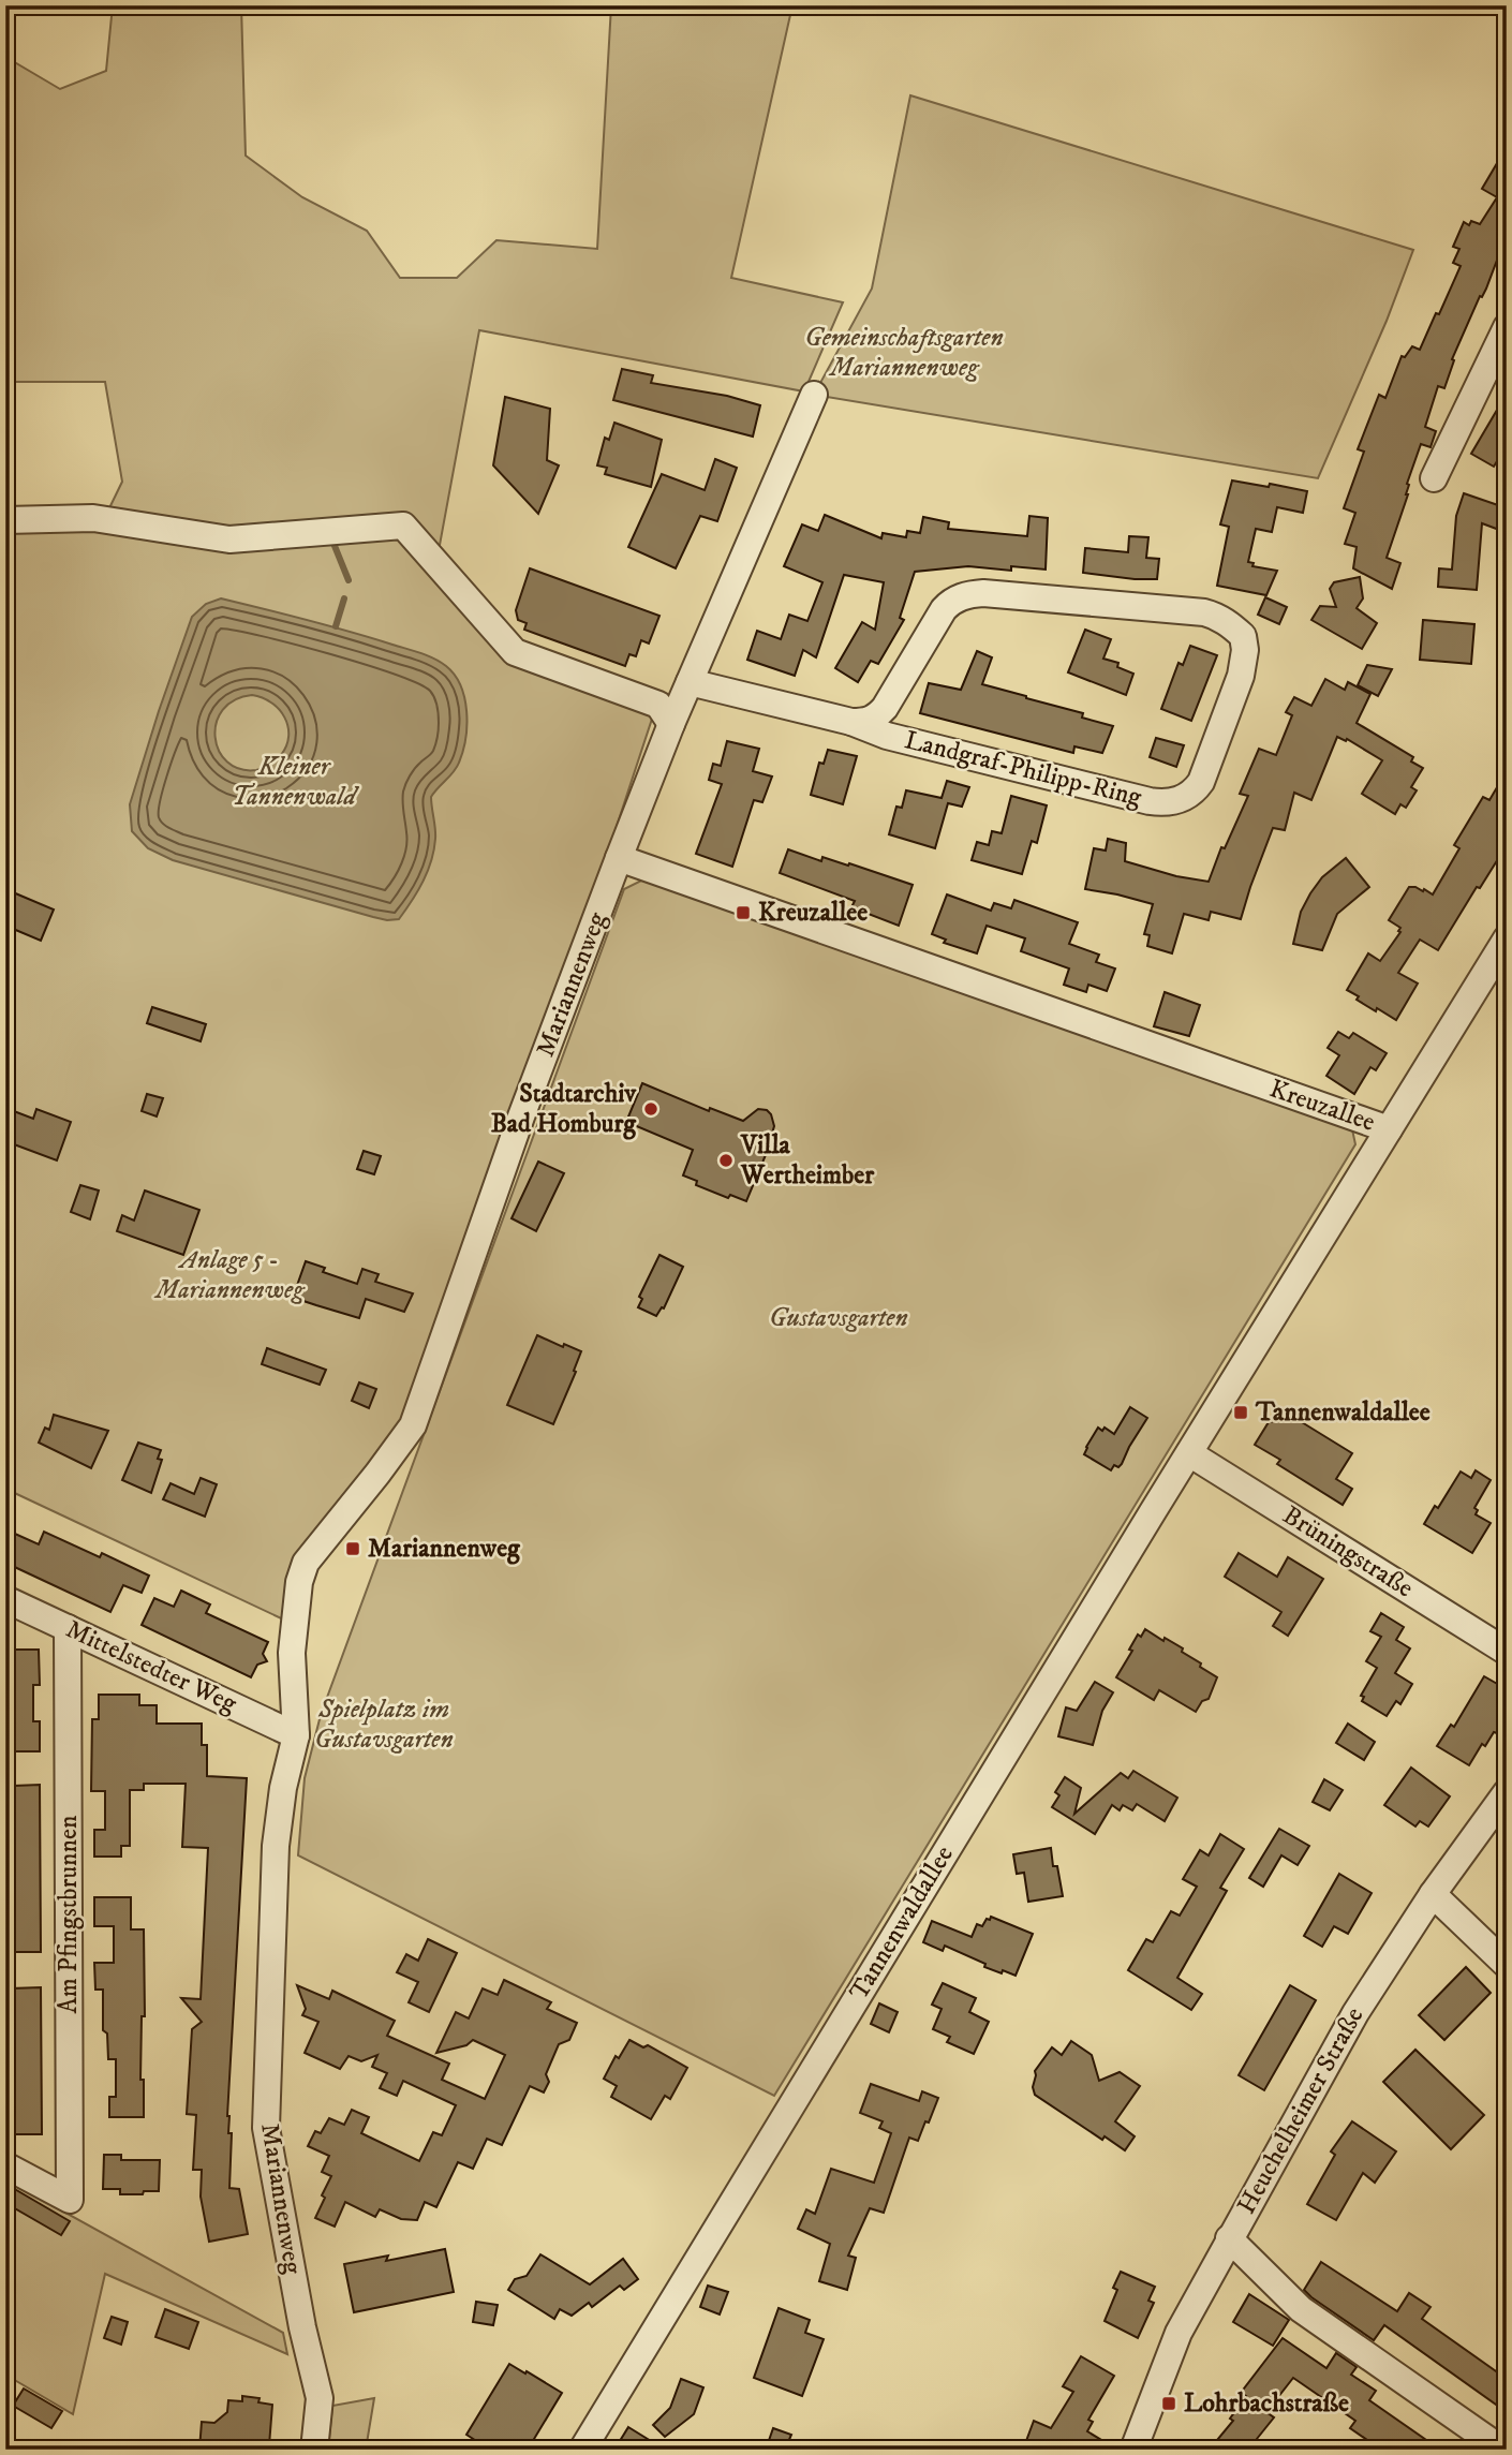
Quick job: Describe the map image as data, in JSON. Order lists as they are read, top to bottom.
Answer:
{
  "streets": {
    "street": [
      "Landgraf-Philipp-Ring",
      "Mariannenweg",
      "Kreuzallee",
      "Brüningstraße",
      "Mittelstedter Weg",
      "Am Pfingstbrunnen",
      "Tannenwaldallee",
      "Heuchelheimer Straße"
    ]
  },
  "crossings": [
    ["Landgraf-Philipp-Ring", "Mariannenweg"],
    ["Mariannenweg", "Kreuzallee"],
    ["Mariannenweg", "Mittelstedter Weg"],
    ["Kreuzallee", "Tannenwaldallee"],
    ["Brüningstraße", "Tannenwaldallee"],
    ["Mittelstedter Weg", "Am Pfingstbrunnen"]
  ],
  "parks": [
    "Gemeinschaftsgarten Mariannenweg",
    "Kleiner Tannenwald",
    "Anlage 5 - Mariannenweg",
    "Gustavsgarten",
    "Spielplatz im Gustavsgarten"
  ],
  "places": {
    "transit": [
      "Kreuzallee",
      "Tannenwaldallee",
      "Mariannenweg",
      "Lohrbachstraße"
    ],
    "other": ["Stadtarchiv Bad Homburg", "Villa Wertheimber"]
  }
}
